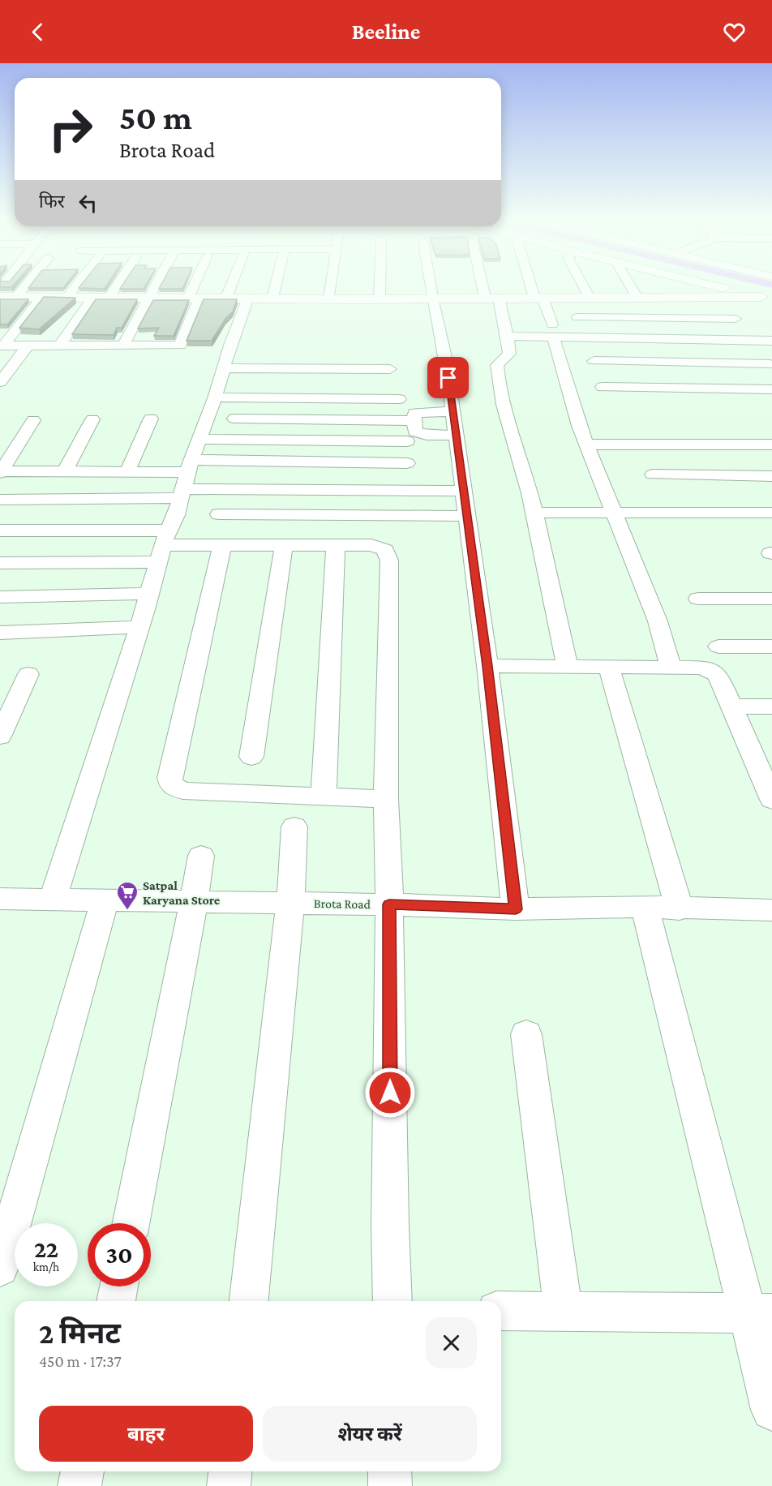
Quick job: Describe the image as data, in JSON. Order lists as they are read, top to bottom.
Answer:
{
  "streets": {
    "street": ["Brota Road"]
  },
  "places": {
    "supermarket": ["Satpal Karyana Store"]
  },
  "page": {
    "header": "Beeline",
    "turn": ["50 m", "Brota Road"],
    "then": "फिर",
    "speed": "22 km/h",
    "limit": "30",
    "heading": ["2 मिनट", "450 m · 17:37"],
    "buttons": ["बाहर", "शेयर करें"]
  }
}
